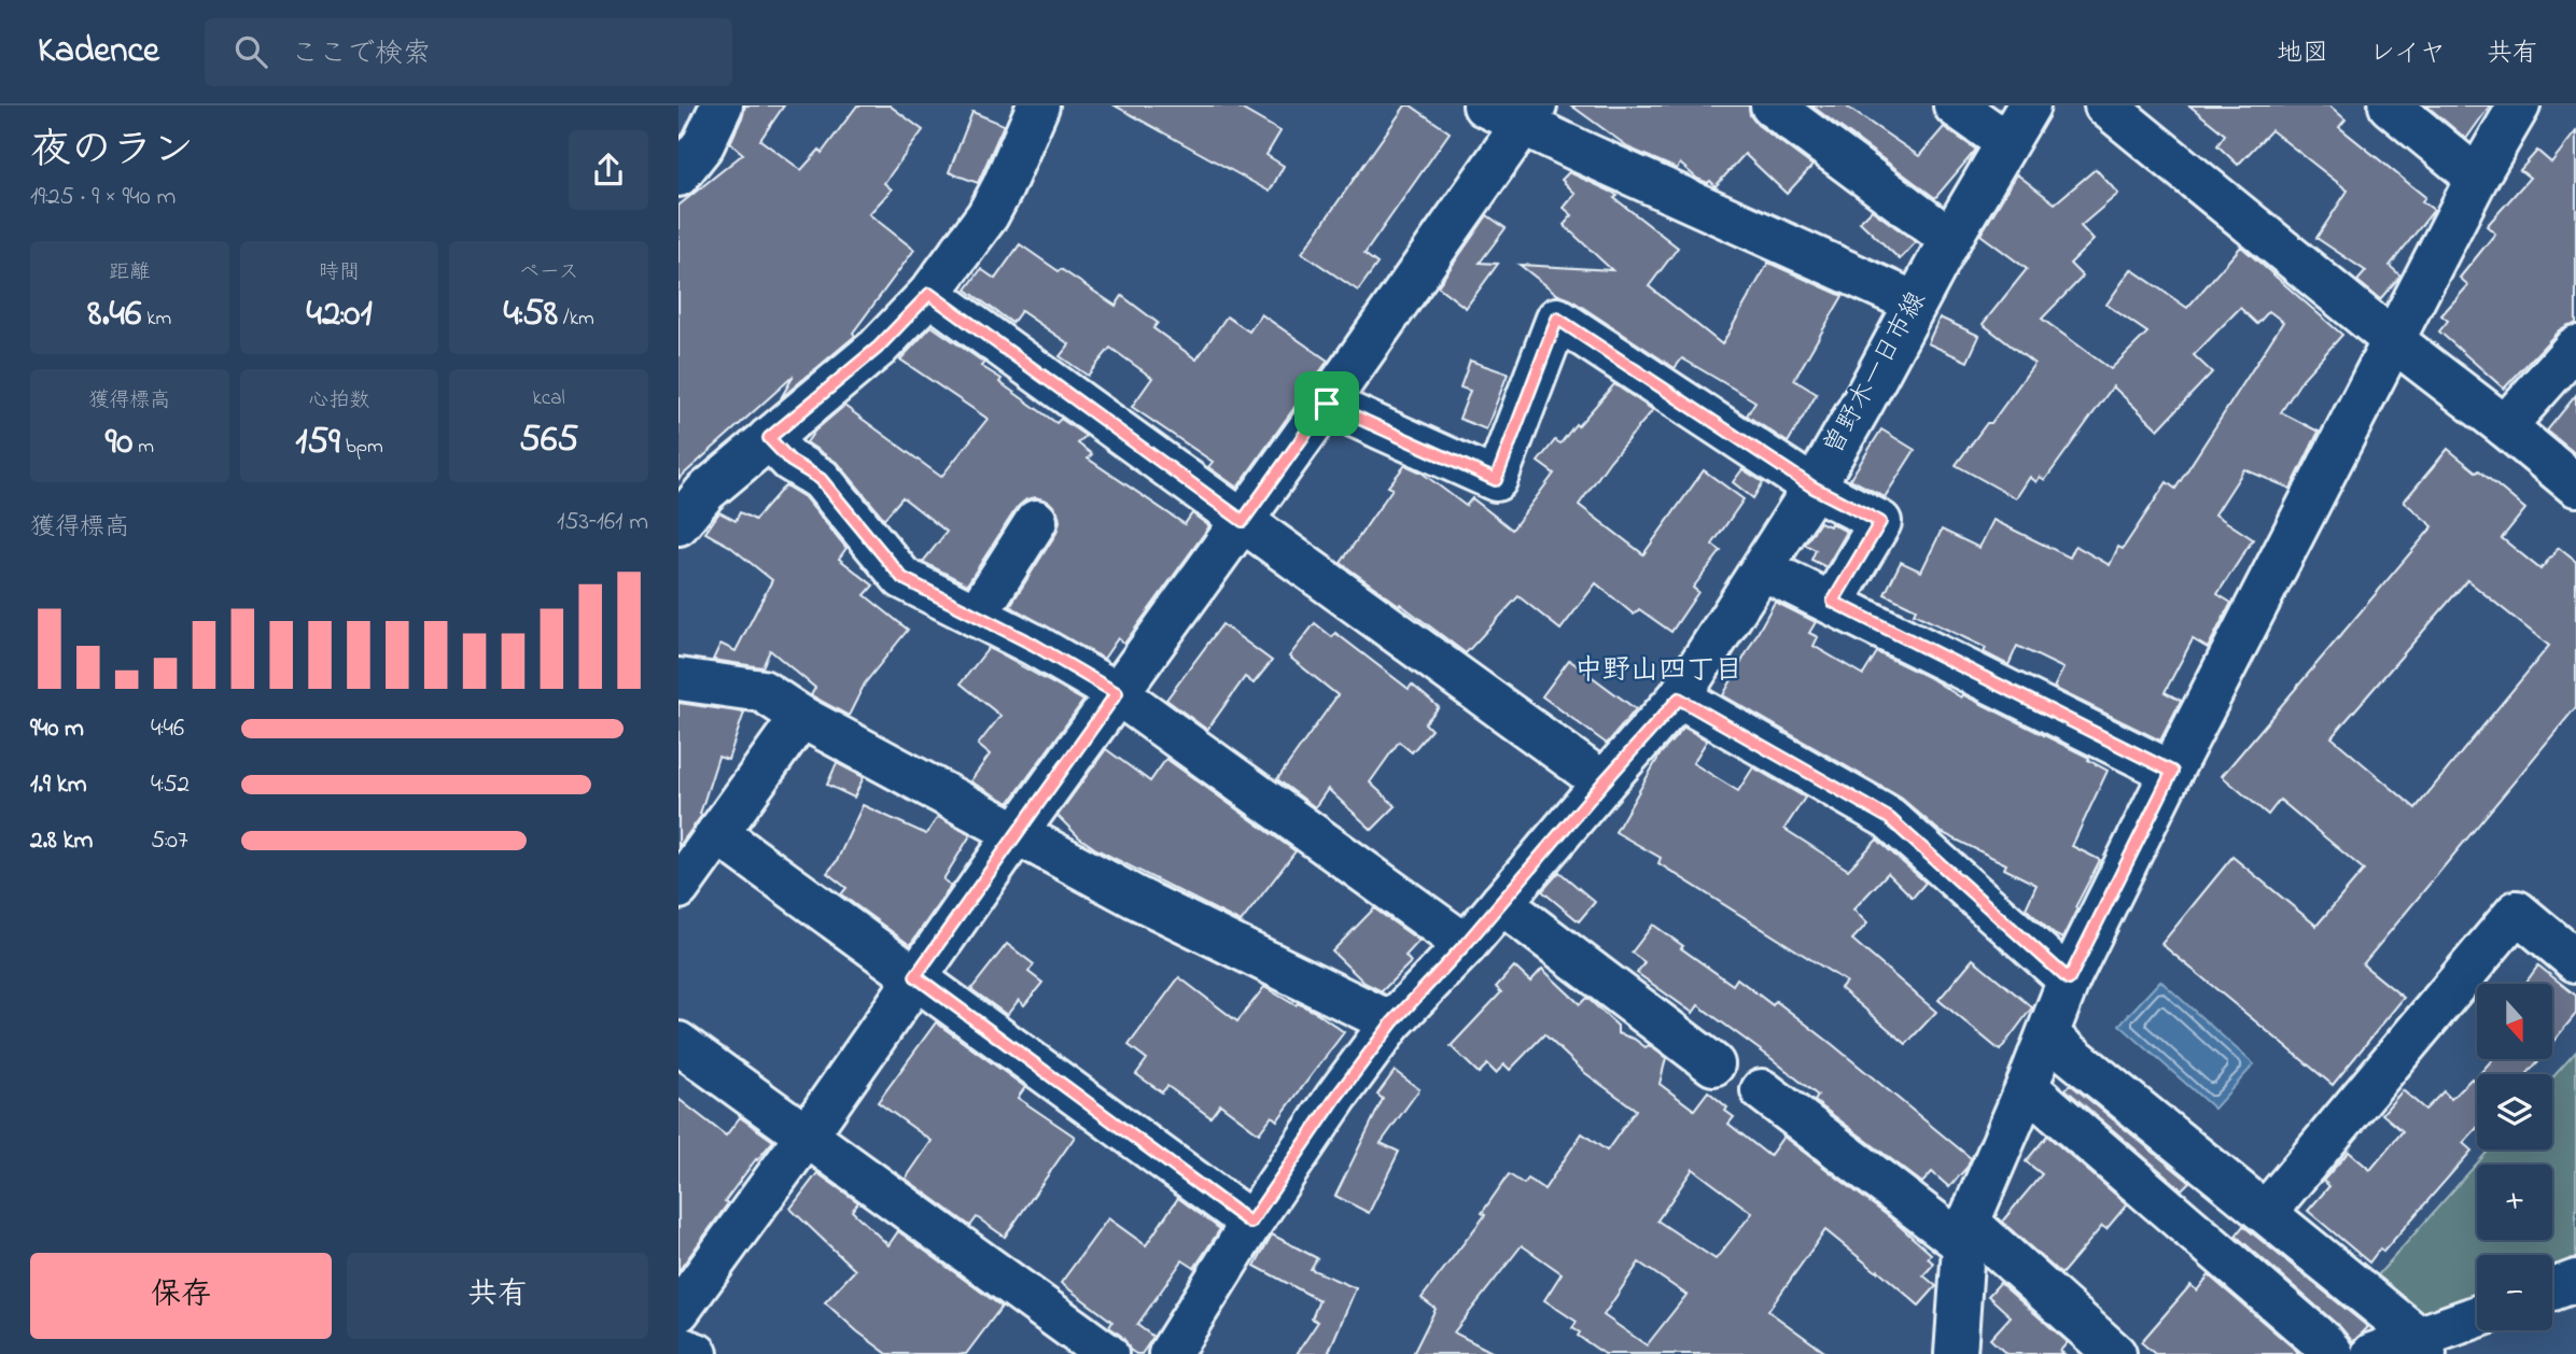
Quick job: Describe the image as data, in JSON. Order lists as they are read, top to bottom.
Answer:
{
  "streets": {
    "street": ["曽野木一日市線"]
  },
  "districts": ["中野山四丁目"],
  "north": "bottom",
  "page": {
    "header": "Kadence",
    "search": "ここで検索",
    "nav": ["地図", "レイヤ", "共有"],
    "heading": ["夜のラン", "19:25 · 9 × 940 m"],
    "stats": [
      ["距離", "8.46 km"],
      ["時間", "42:01"],
      ["ペース", "4:58 /km"],
      ["獲得標高", "90 m"],
      ["心拍数", "159 bpm"],
      ["kcal", "565"]
    ],
    "chart": ["獲得標高", "153–161 m"],
    "list": [
      {
        "name": "940 m",
        "note": "4:46"
      },
      {
        "name": "1.9 km",
        "note": "4:52"
      },
      {
        "name": "2.8 km",
        "note": "5:07"
      }
    ],
    "map_buttons": ["+", "−"],
    "buttons": ["保存", "共有"]
  }
}
